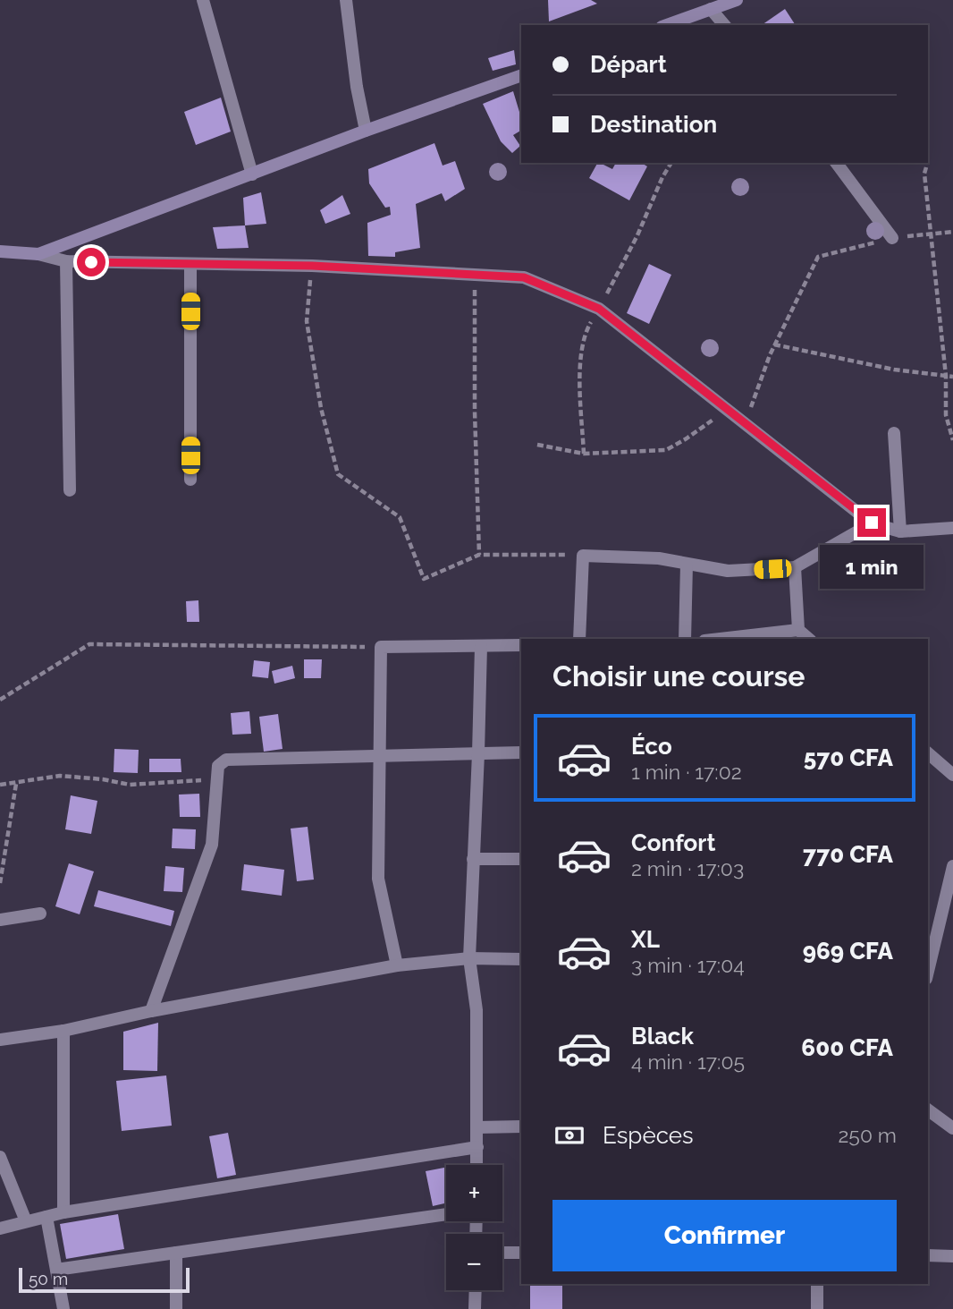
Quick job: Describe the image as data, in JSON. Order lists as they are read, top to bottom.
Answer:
{
  "scale_bar": "50 m",
  "page": {
    "banner": ["Départ", "Destination"],
    "bubble": "1 min",
    "heading": "Choisir une course",
    "list": [
      {
        "name": "Éco",
        "note": "1 min · 17:02",
        "value": "570 CFA"
      },
      {
        "name": "Confort",
        "note": "2 min · 17:03",
        "value": "770 CFA"
      },
      {
        "name": "XL",
        "note": "3 min · 17:04",
        "value": "969 CFA"
      },
      {
        "name": "Black",
        "note": "4 min · 17:05",
        "value": "600 CFA"
      }
    ],
    "pay": ["Espèces", "250 m"],
    "map_buttons": ["+", "−"],
    "buttons": "Confirmer",
    "scale": "50 m"
  }
}
